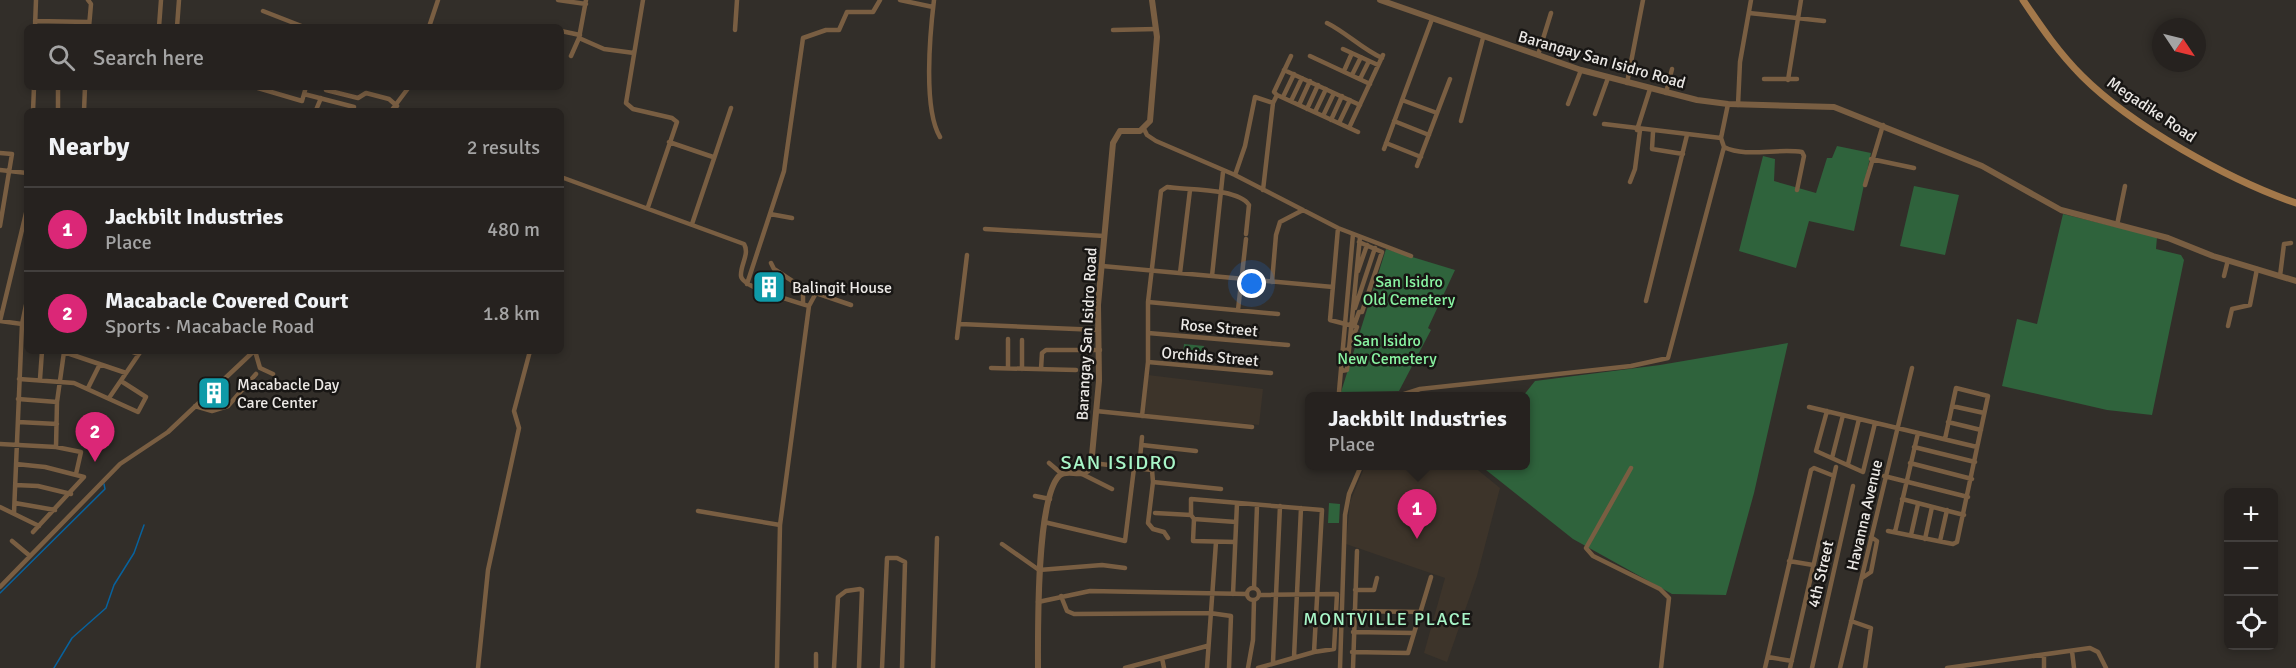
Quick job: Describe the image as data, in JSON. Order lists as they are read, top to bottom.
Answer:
{
  "streets": {
    "main road": ["Megadike Road"],
    "street": [
      "Barangay San Isidro Road",
      "Rose Street",
      "Orchids Street",
      "Havanna Avenue",
      "4th Street"
    ]
  },
  "districts": ["SAN ISIDRO", "MONTVILLE PLACE"],
  "parks": ["San Isidro Old Cemetery", "San Isidro New Cemetery"],
  "places": {
    "building": ["Balingit House", "Macabacle Day Care Center"]
  },
  "north": "bottom right",
  "page": {
    "search": "Search here",
    "heading": ["Nearby", "2 results"],
    "list": [
      {
        "mark": "1",
        "name": "Jackbilt Industries",
        "note": "Place",
        "value": "480 m"
      },
      {
        "mark": "2",
        "name": "Macabacle Covered Court",
        "note": "Sports · Macabacle Road",
        "value": "1.8 km"
      }
    ],
    "popup": ["Jackbilt Industries", "Place"],
    "pins": ["2", "1"],
    "map_buttons": ["+", "−"]
  }
}
